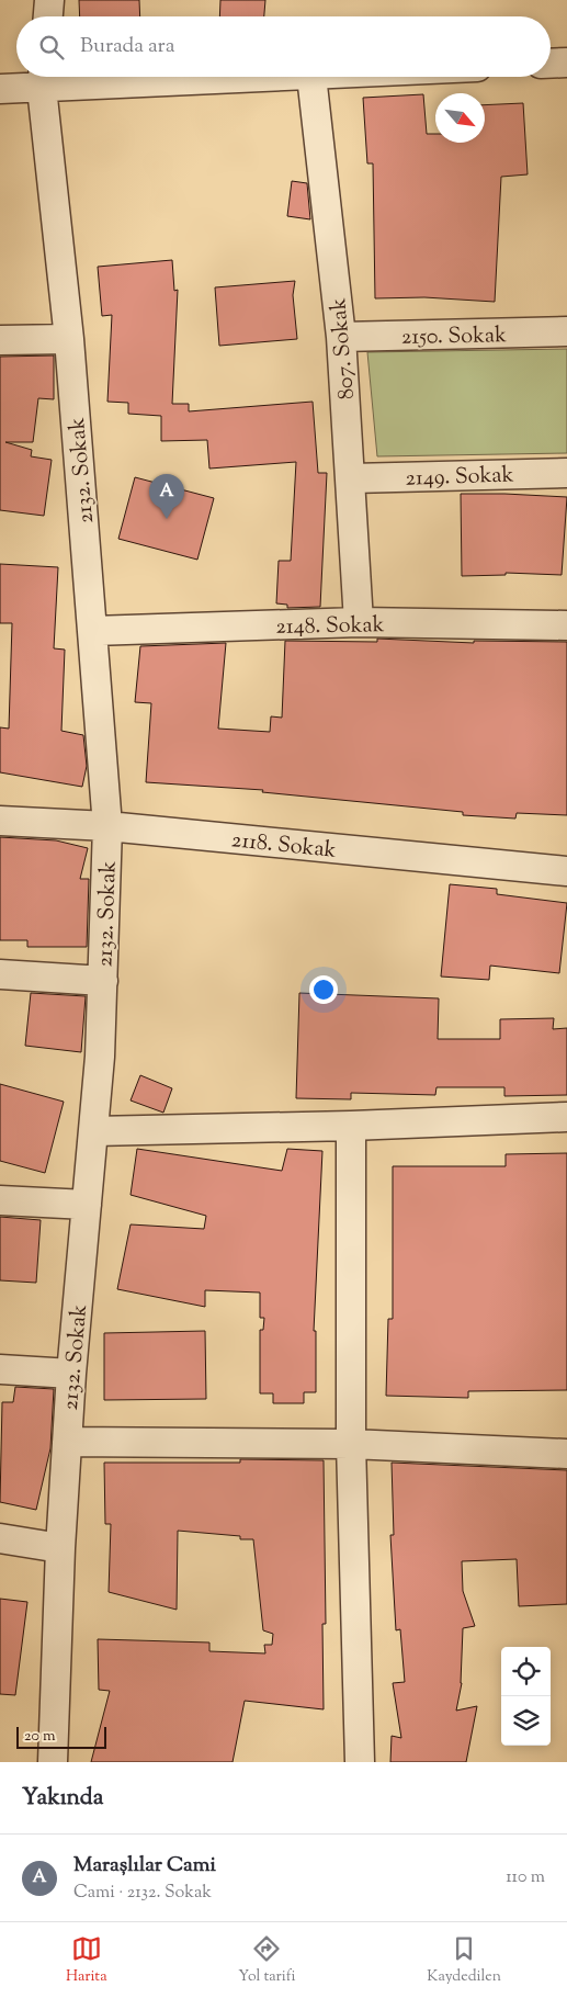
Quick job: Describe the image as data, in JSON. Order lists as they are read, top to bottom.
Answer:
{
  "streets": {
    "street": [
      "2150. Sokak",
      "807. Sokak",
      "2132. Sokak",
      "2149. Sokak",
      "2148. Sokak",
      "2118. Sokak"
    ]
  },
  "crossings": [
    ["2150. Sokak", "807. Sokak"],
    ["807. Sokak", "2149. Sokak"],
    ["807. Sokak", "2148. Sokak"],
    ["2132. Sokak", "2148. Sokak"],
    ["2132. Sokak", "2118. Sokak"]
  ],
  "scale_bar": "20 m",
  "north": "bottom right",
  "page": {
    "search": "Burada ara",
    "pins": "A",
    "scale": "20 m",
    "heading": "Yakında",
    "list": [
      {
        "mark": "A",
        "name": "Maraşlılar Cami",
        "note": "Cami · 2132. Sokak",
        "value": "110 m"
      }
    ],
    "nav": ["Harita", "Yol tarifi", "Kaydedilen"]
  }
}
